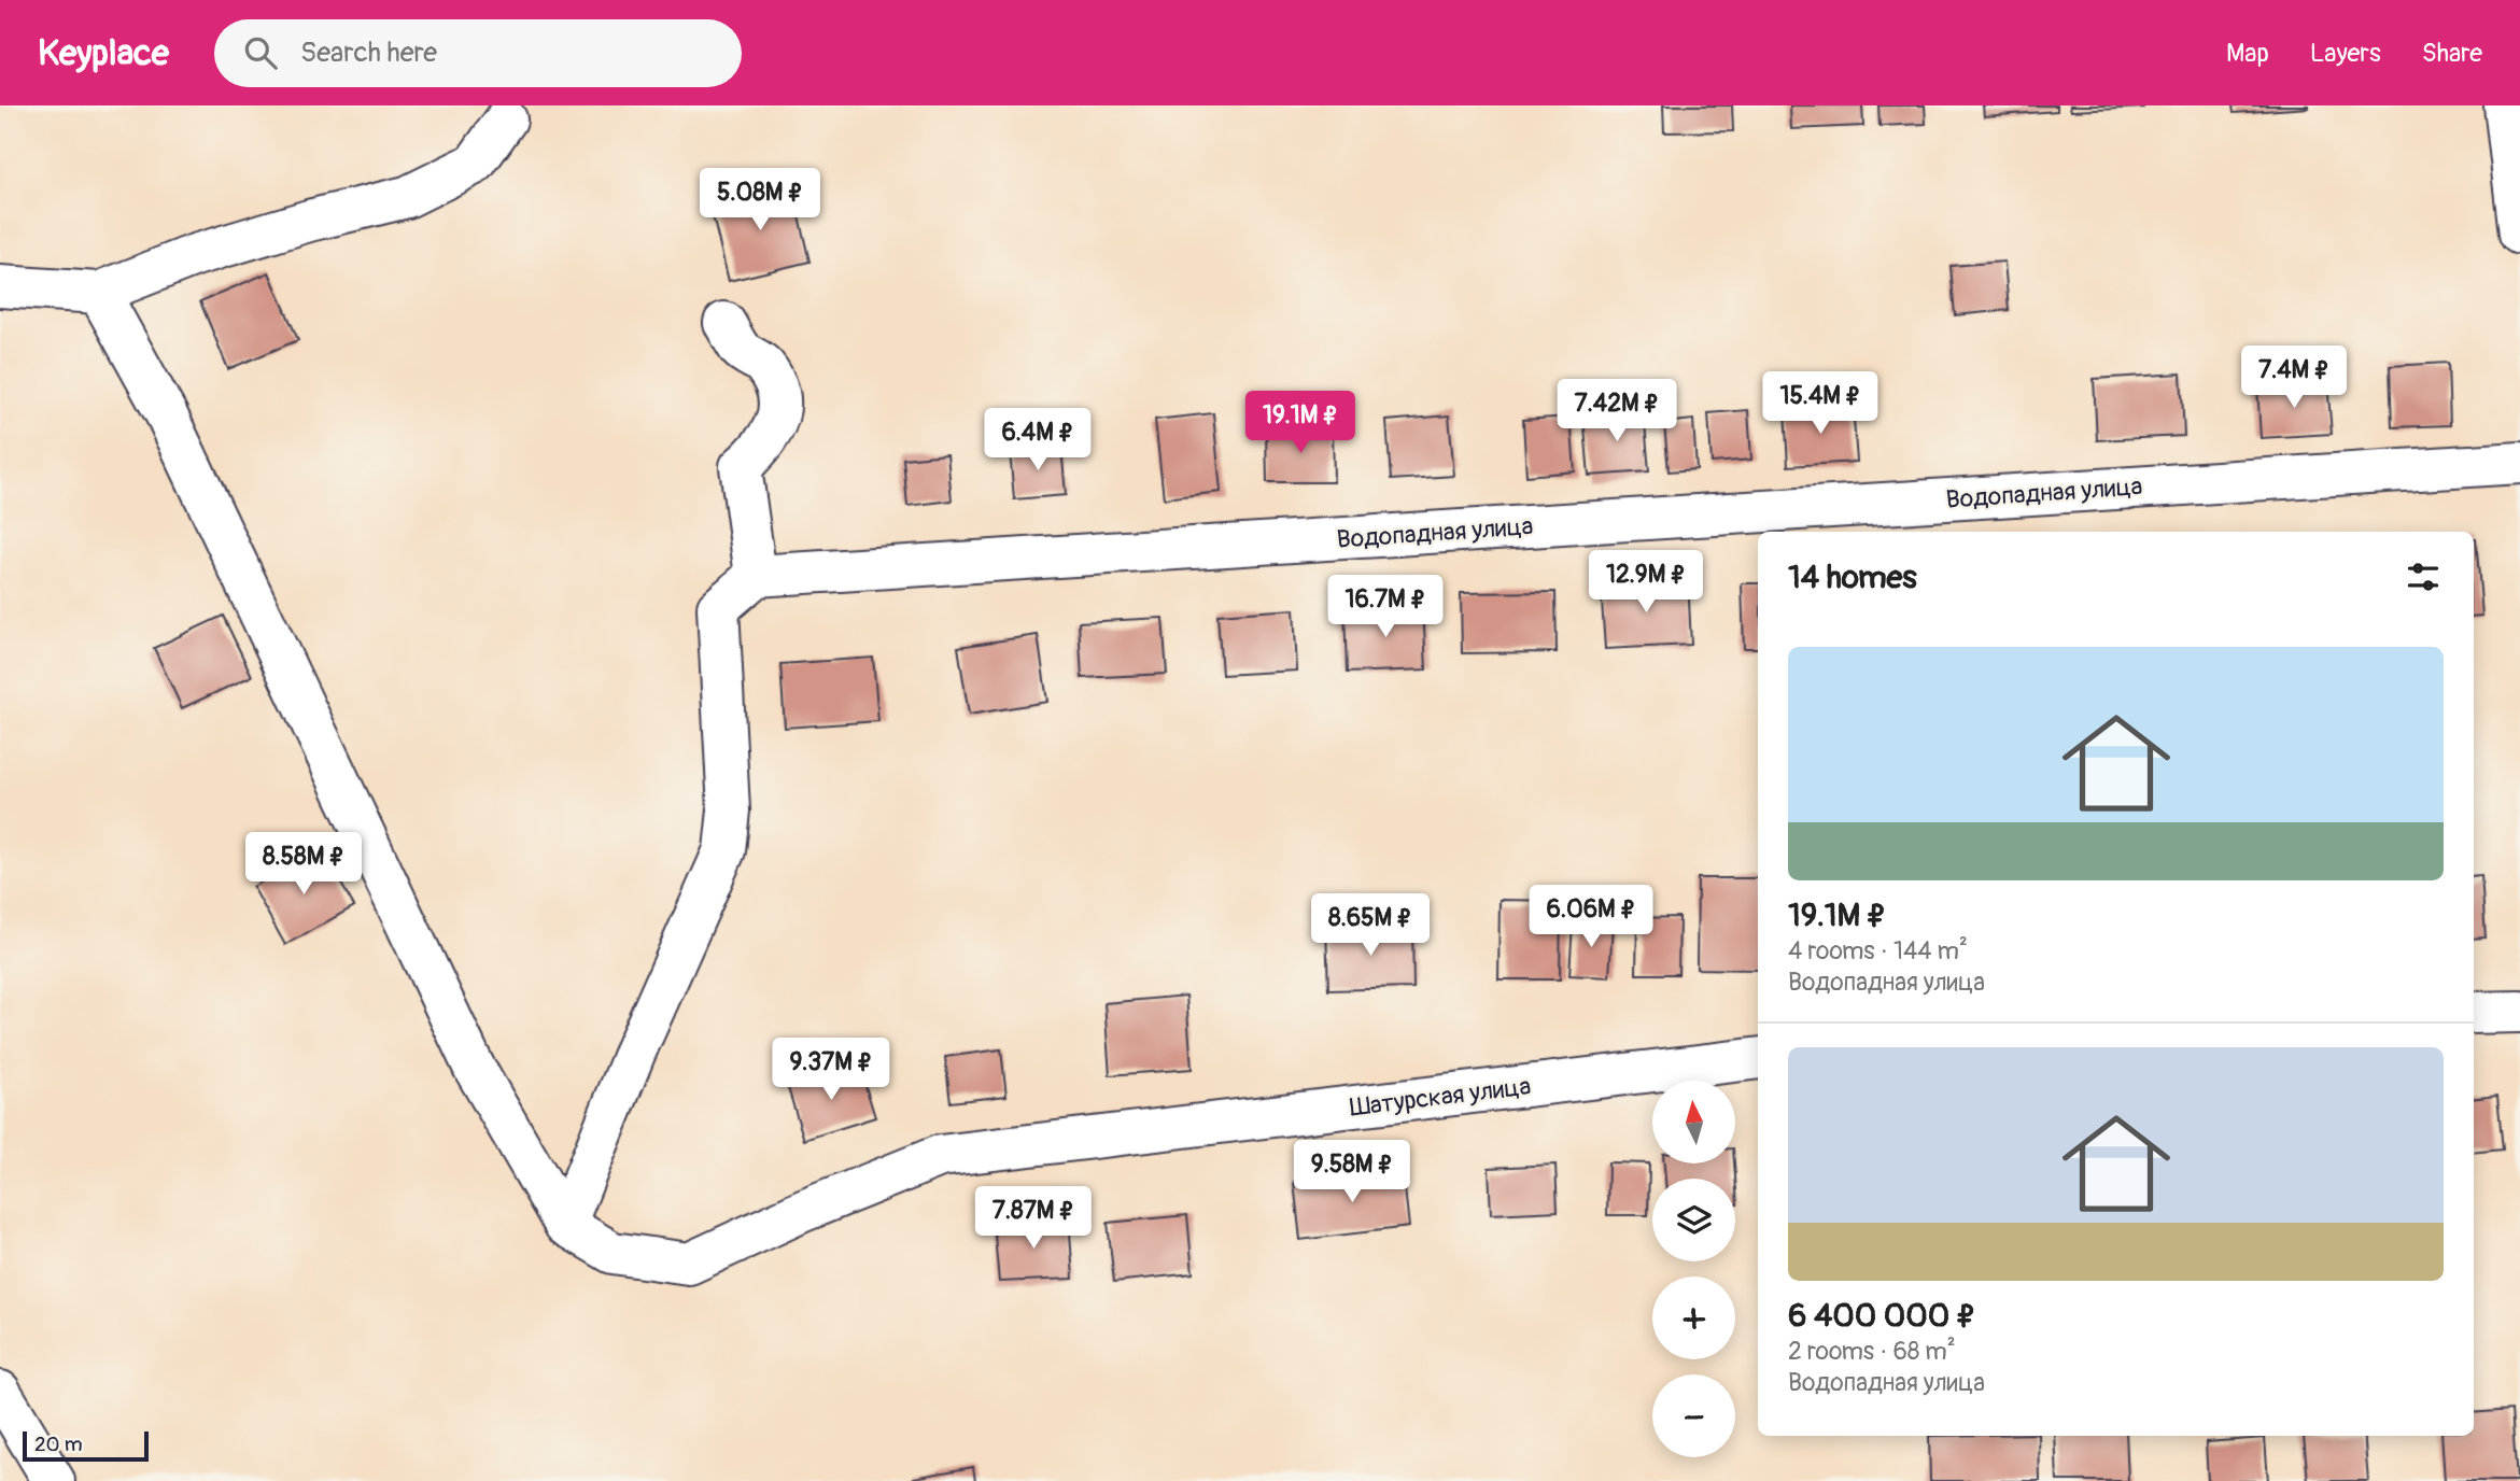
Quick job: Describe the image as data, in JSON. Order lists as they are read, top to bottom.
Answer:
{
  "streets": {
    "street": ["Водопадная улица", "Шатурская улица"]
  },
  "scale_bar": "20 m",
  "north": "top",
  "page": {
    "header": "Keyplace",
    "search": "Search here",
    "nav": ["Map", "Layers", "Share"],
    "price": [
      "5.08M ₽",
      "7.4M ₽",
      "15.4M ₽",
      "7.42M ₽",
      "19.1M ₽",
      "6.4M ₽",
      "12.9M ₽",
      "16.7M ₽",
      "8.58M ₽",
      "6.06M ₽",
      "8.65M ₽",
      "9.37M ₽",
      "9.58M ₽",
      "7.87M ₽"
    ],
    "heading": "14 homes",
    "list": [
      {
        "name": "19.1M ₽",
        "note": "4 rooms · 144 m² · Водопадная улица"
      },
      {
        "name": "6 400 000 ₽",
        "note": "2 rooms · 68 m² · Водопадная улица"
      }
    ],
    "map_buttons": ["+", "−"],
    "scale": "20 m"
  }
}
